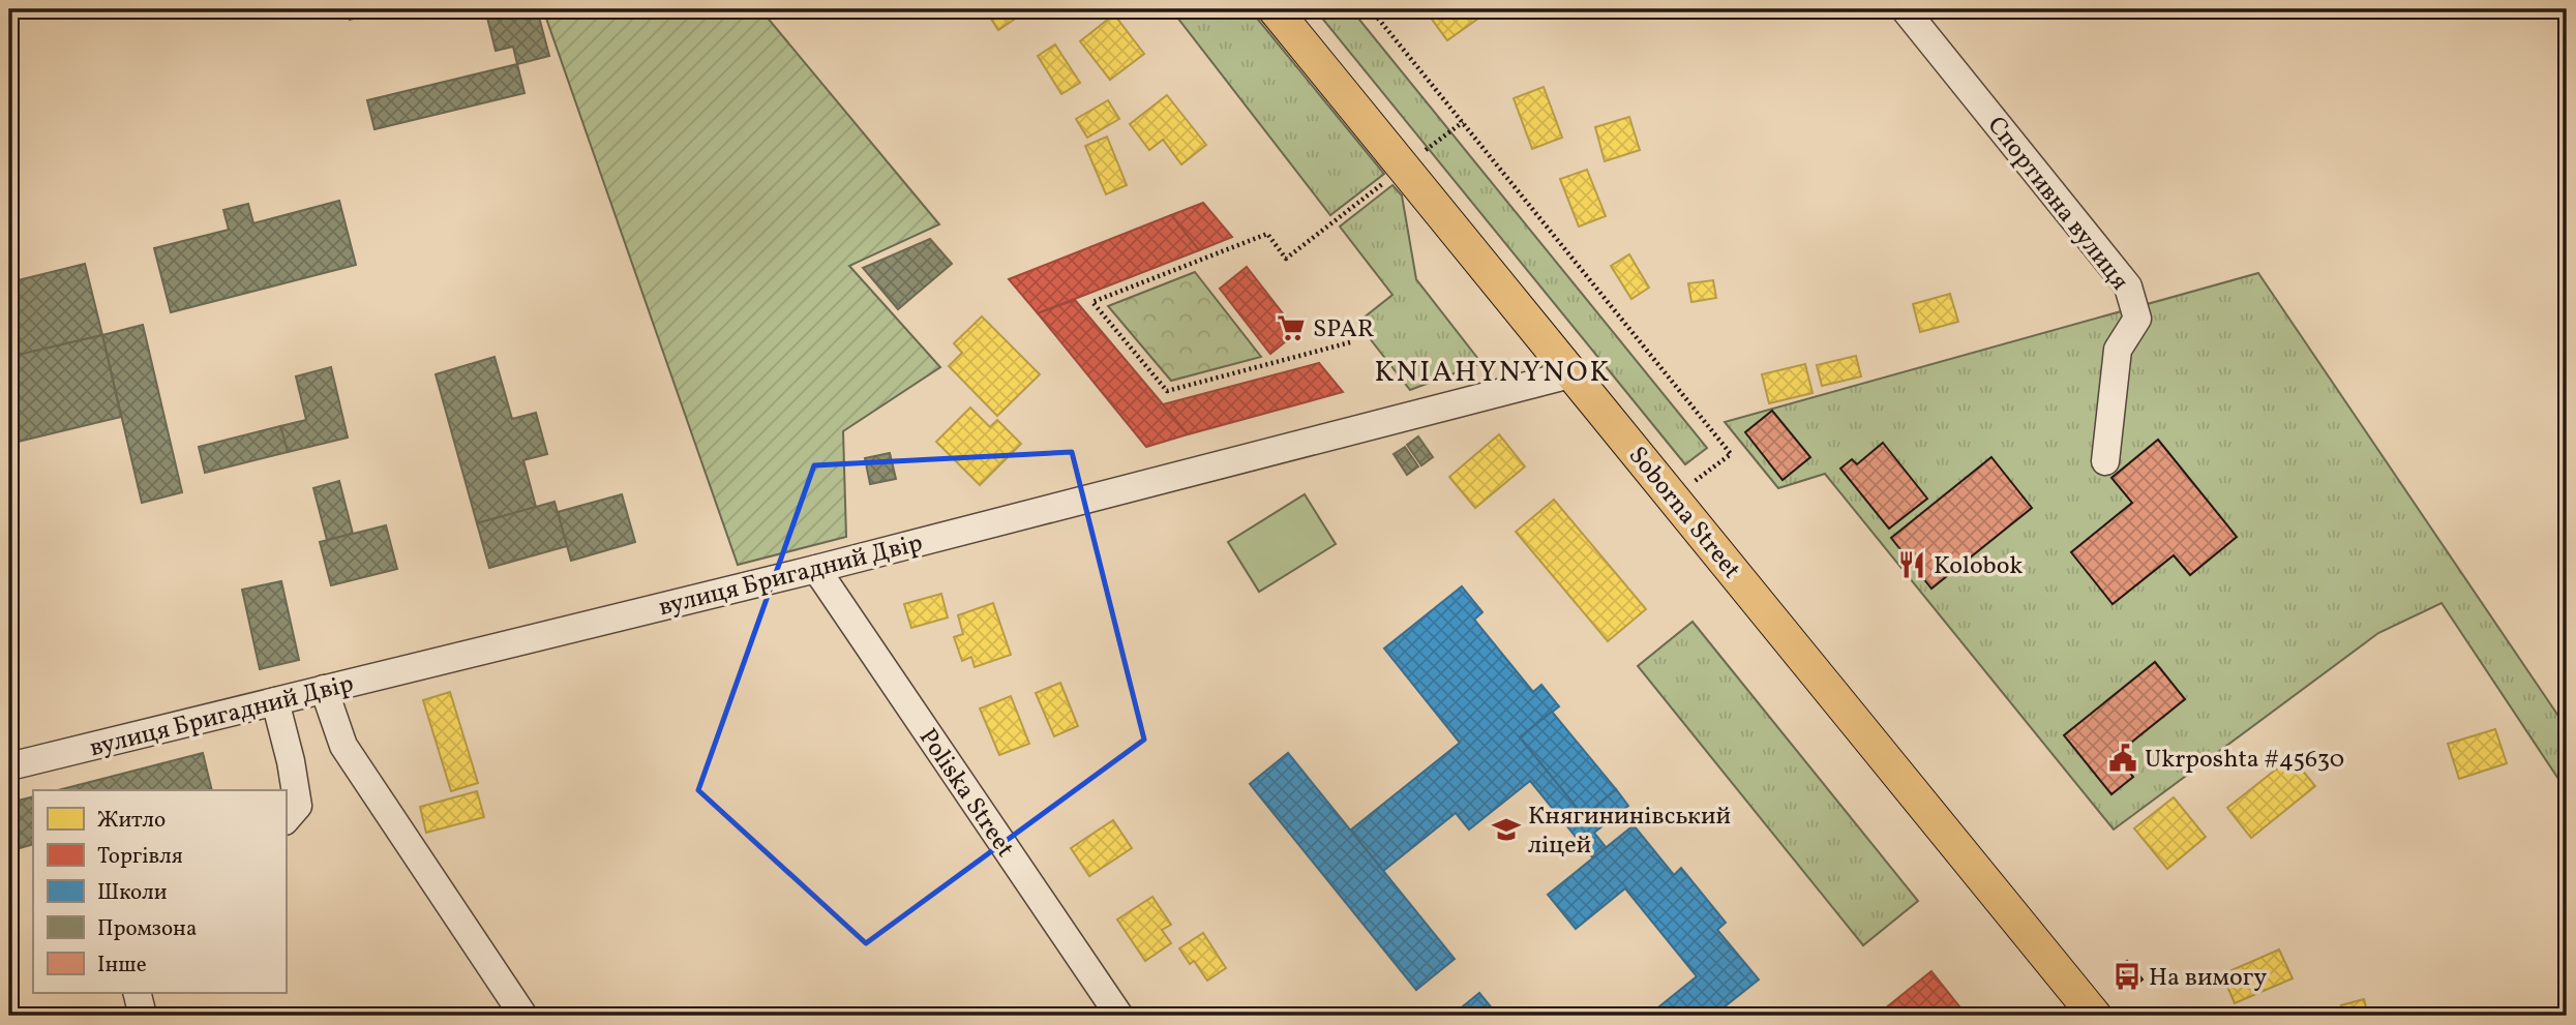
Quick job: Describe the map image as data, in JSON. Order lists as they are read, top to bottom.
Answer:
{
  "streets": {
    "main road": ["Soborna Street"],
    "street": ["Спортивна вулиця", "вулиця Бригадний Двір", "Poliska Street"]
  },
  "crossings": [
    ["Soborna Street", "вулиця Бригадний Двір"],
    ["вулиця Бригадний Двір", "Poliska Street"]
  ],
  "districts": ["KNIAHYNYNOK"],
  "places": {
    "supermarket": ["SPAR"],
    "restaurant": ["Kolobok"],
    "public building": ["Ukrposhta #45630"],
    "school or university": ["Княгининівський ліцей"],
    "bus stop": ["На вимогу"]
  },
  "legend": [
    "Житло",
    "Торгівля",
    "Школи",
    "Промзона",
    "Інше"
  ]
}
